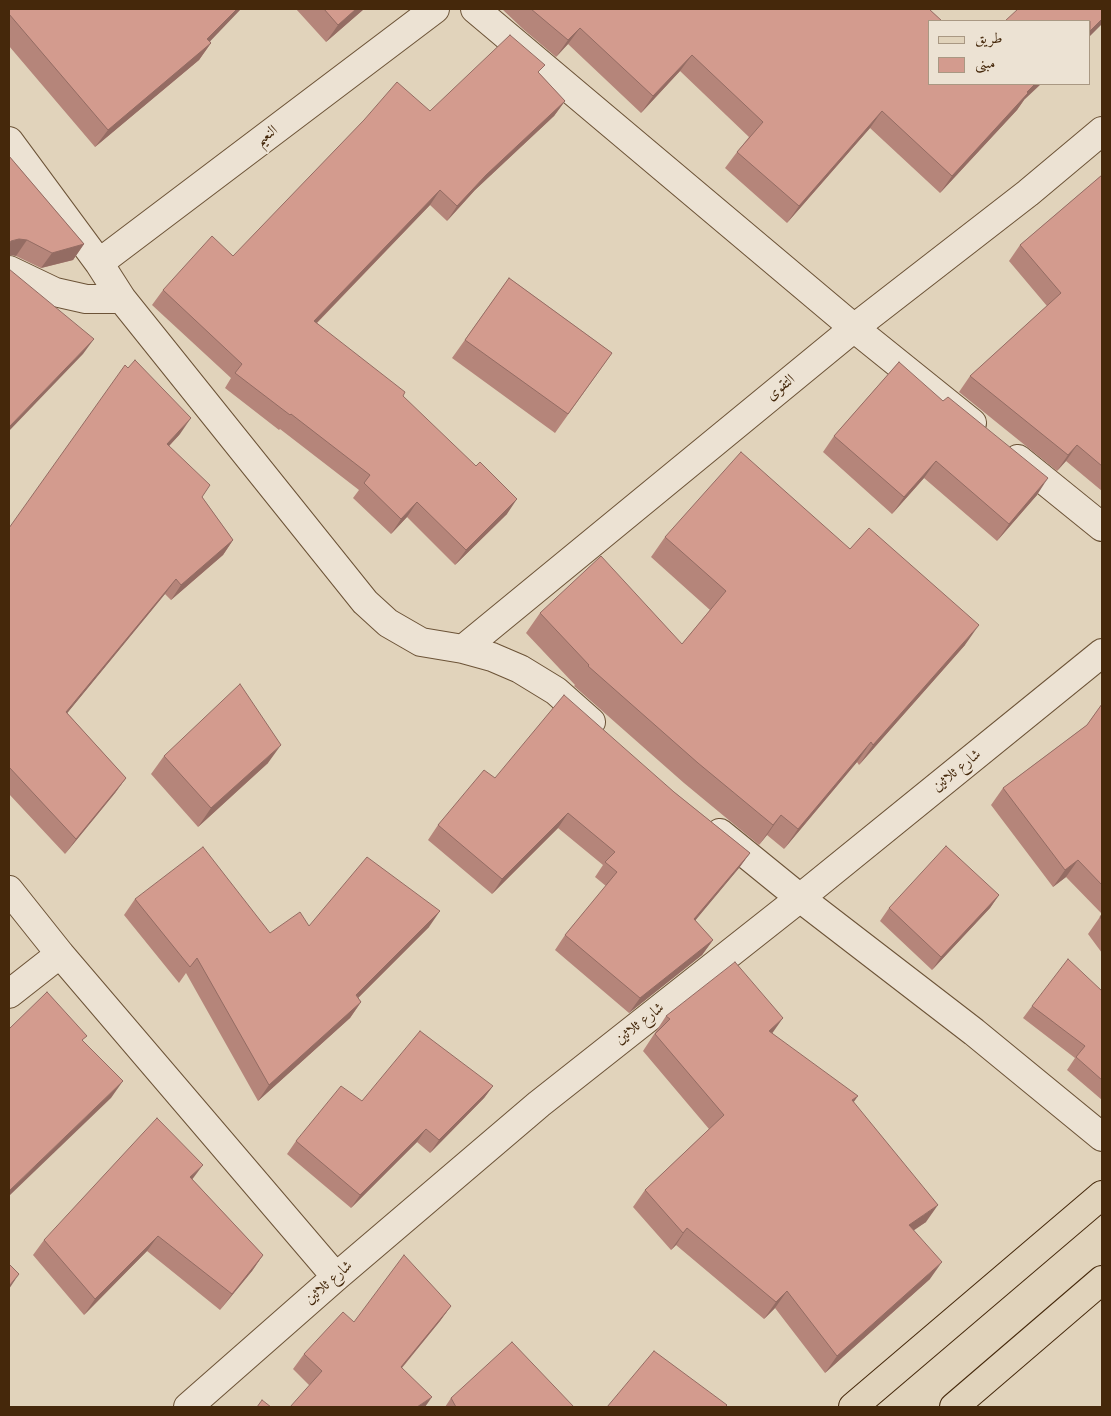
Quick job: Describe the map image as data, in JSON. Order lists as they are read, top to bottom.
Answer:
{
  "streets": {
    "street": ["النعيم", "التقوى", "شارع ثلاثين"]
  },
  "legend": ["طريق", "مبنى"]
}
